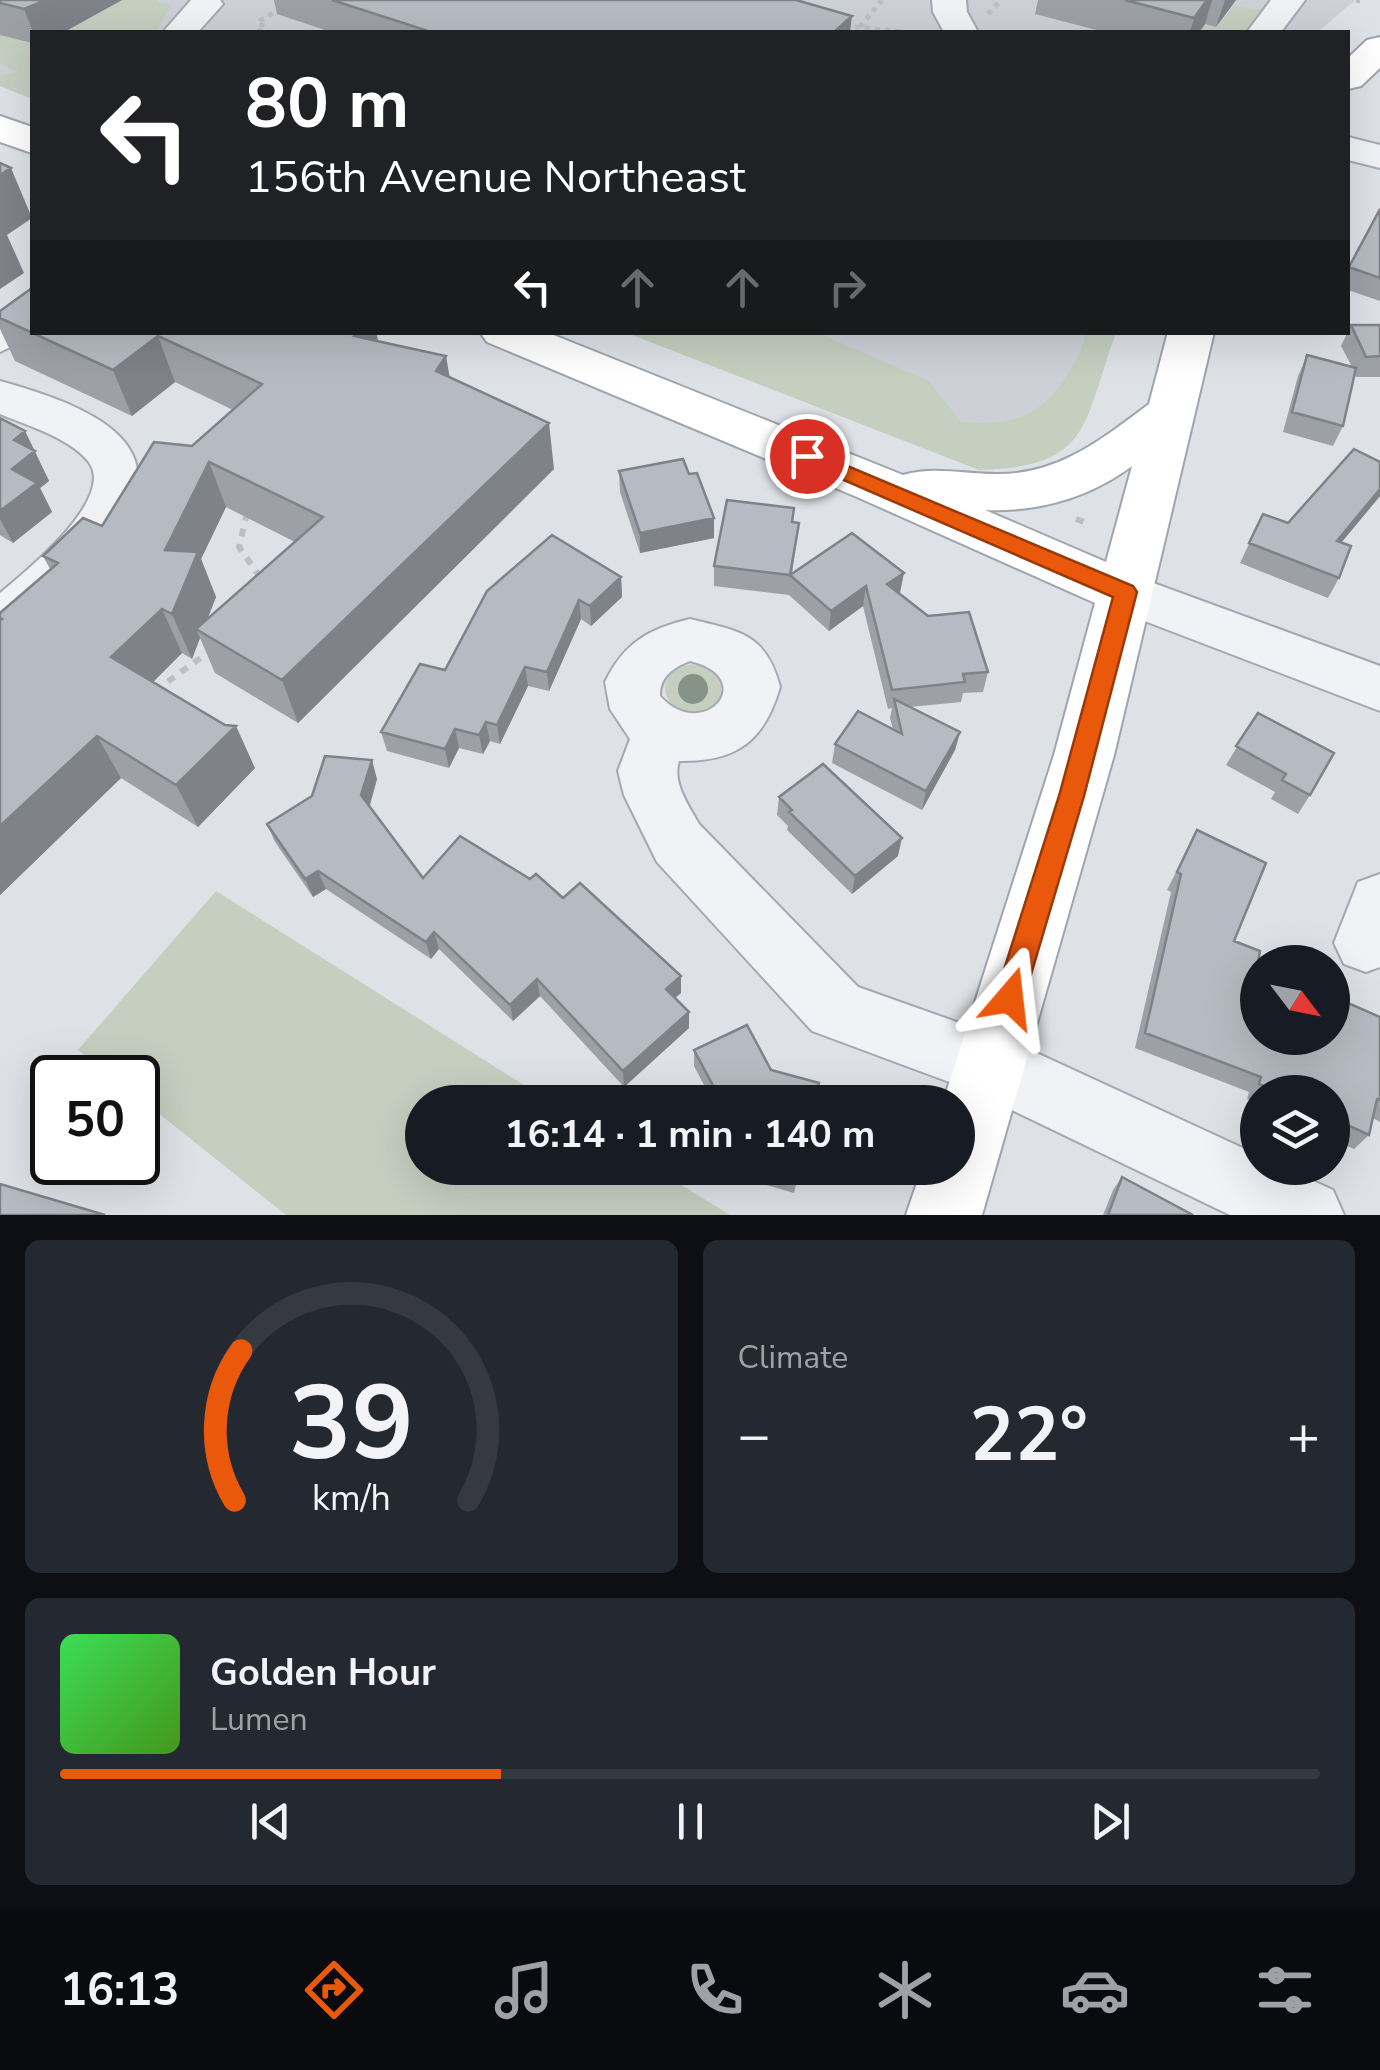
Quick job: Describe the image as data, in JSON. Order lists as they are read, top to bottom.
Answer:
{
  "north": "bottom right",
  "page": {
    "turn": ["80 m", "156th Avenue Northeast"],
    "limit": "50",
    "trip": "16:14 · 1 min · 140 m",
    "tile": "Climate",
    "heat": ["−", "22°", "+"],
    "song": ["Golden Hour", "Lumen"],
    "tabs": "16:13",
    "gauge": ["39", "km/h"]
  }
}
